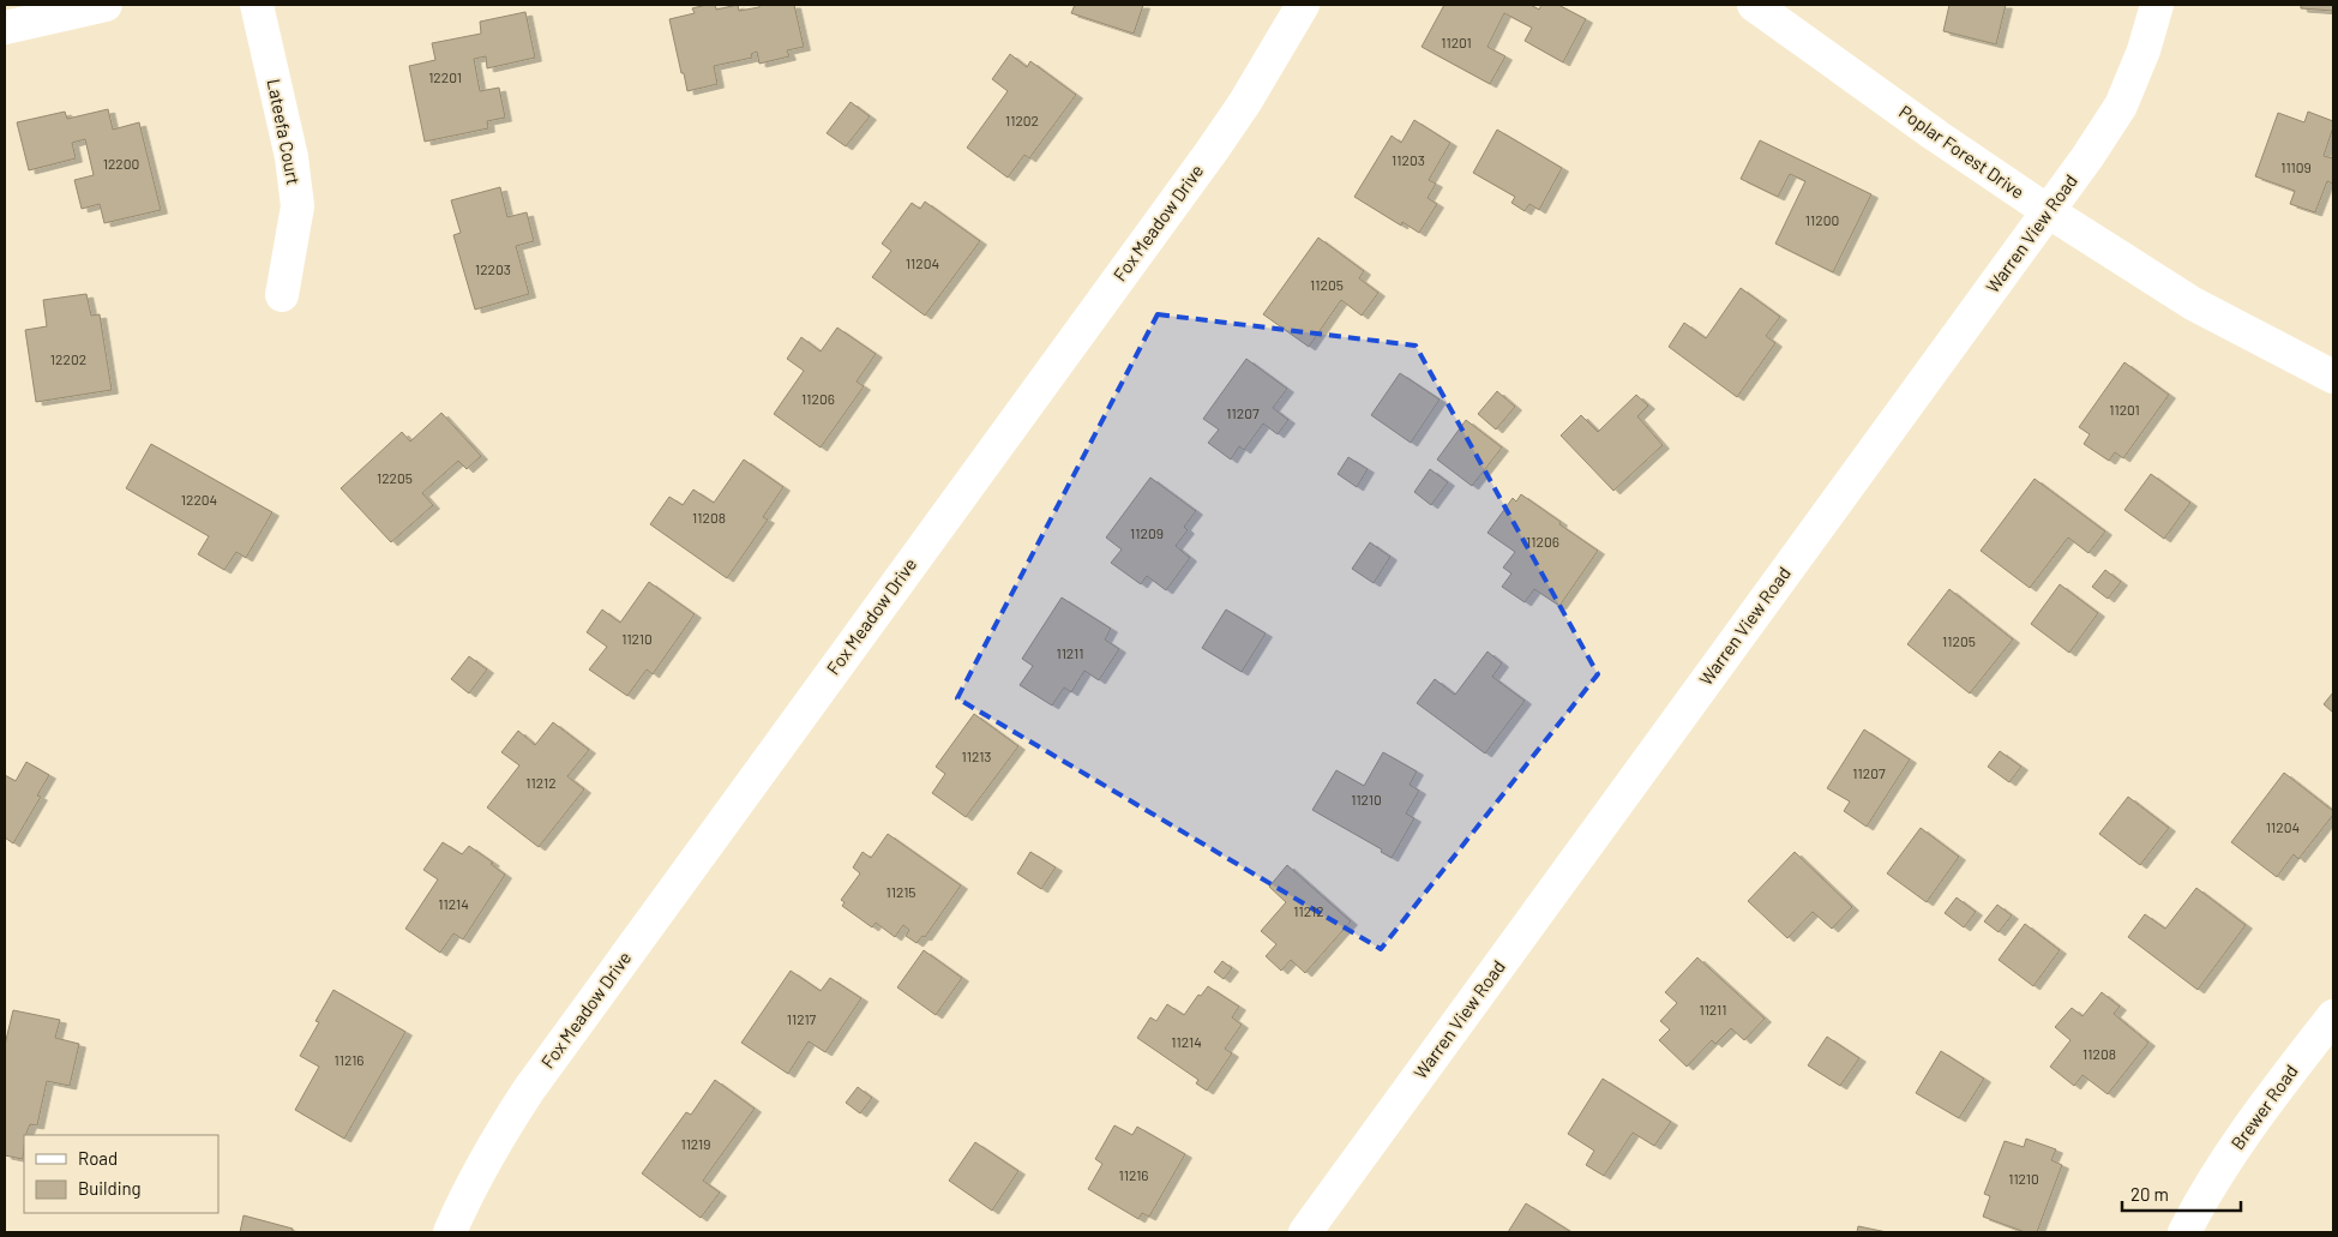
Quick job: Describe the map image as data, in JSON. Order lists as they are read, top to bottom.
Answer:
{
  "streets": {
    "street": [
      "Lateefa Court",
      "Poplar Forest Drive",
      "Fox Meadow Drive",
      "Warren View Road",
      "Brewer Road"
    ]
  },
  "crossings": [
    ["Poplar Forest Drive", "Warren View Road"]
  ],
  "house_numbers": [
    "11201",
    "12201",
    "11202",
    "11203",
    "12200",
    "11109",
    "11200",
    "11204",
    "12203",
    "11205",
    "12202",
    "11206",
    "11201",
    "11207",
    "12205",
    "12204",
    "11208",
    "11209",
    "11206",
    "11210",
    "11205",
    "11211",
    "11213",
    "11207",
    "11212",
    "11210",
    "11204",
    "11215",
    "11214",
    "11212",
    "11211",
    "11217",
    "11214",
    "11208",
    "11216",
    "11219",
    "11216",
    "11210"
  ],
  "legend": ["Road", "Building"],
  "scale_bar": "20 m"
}
